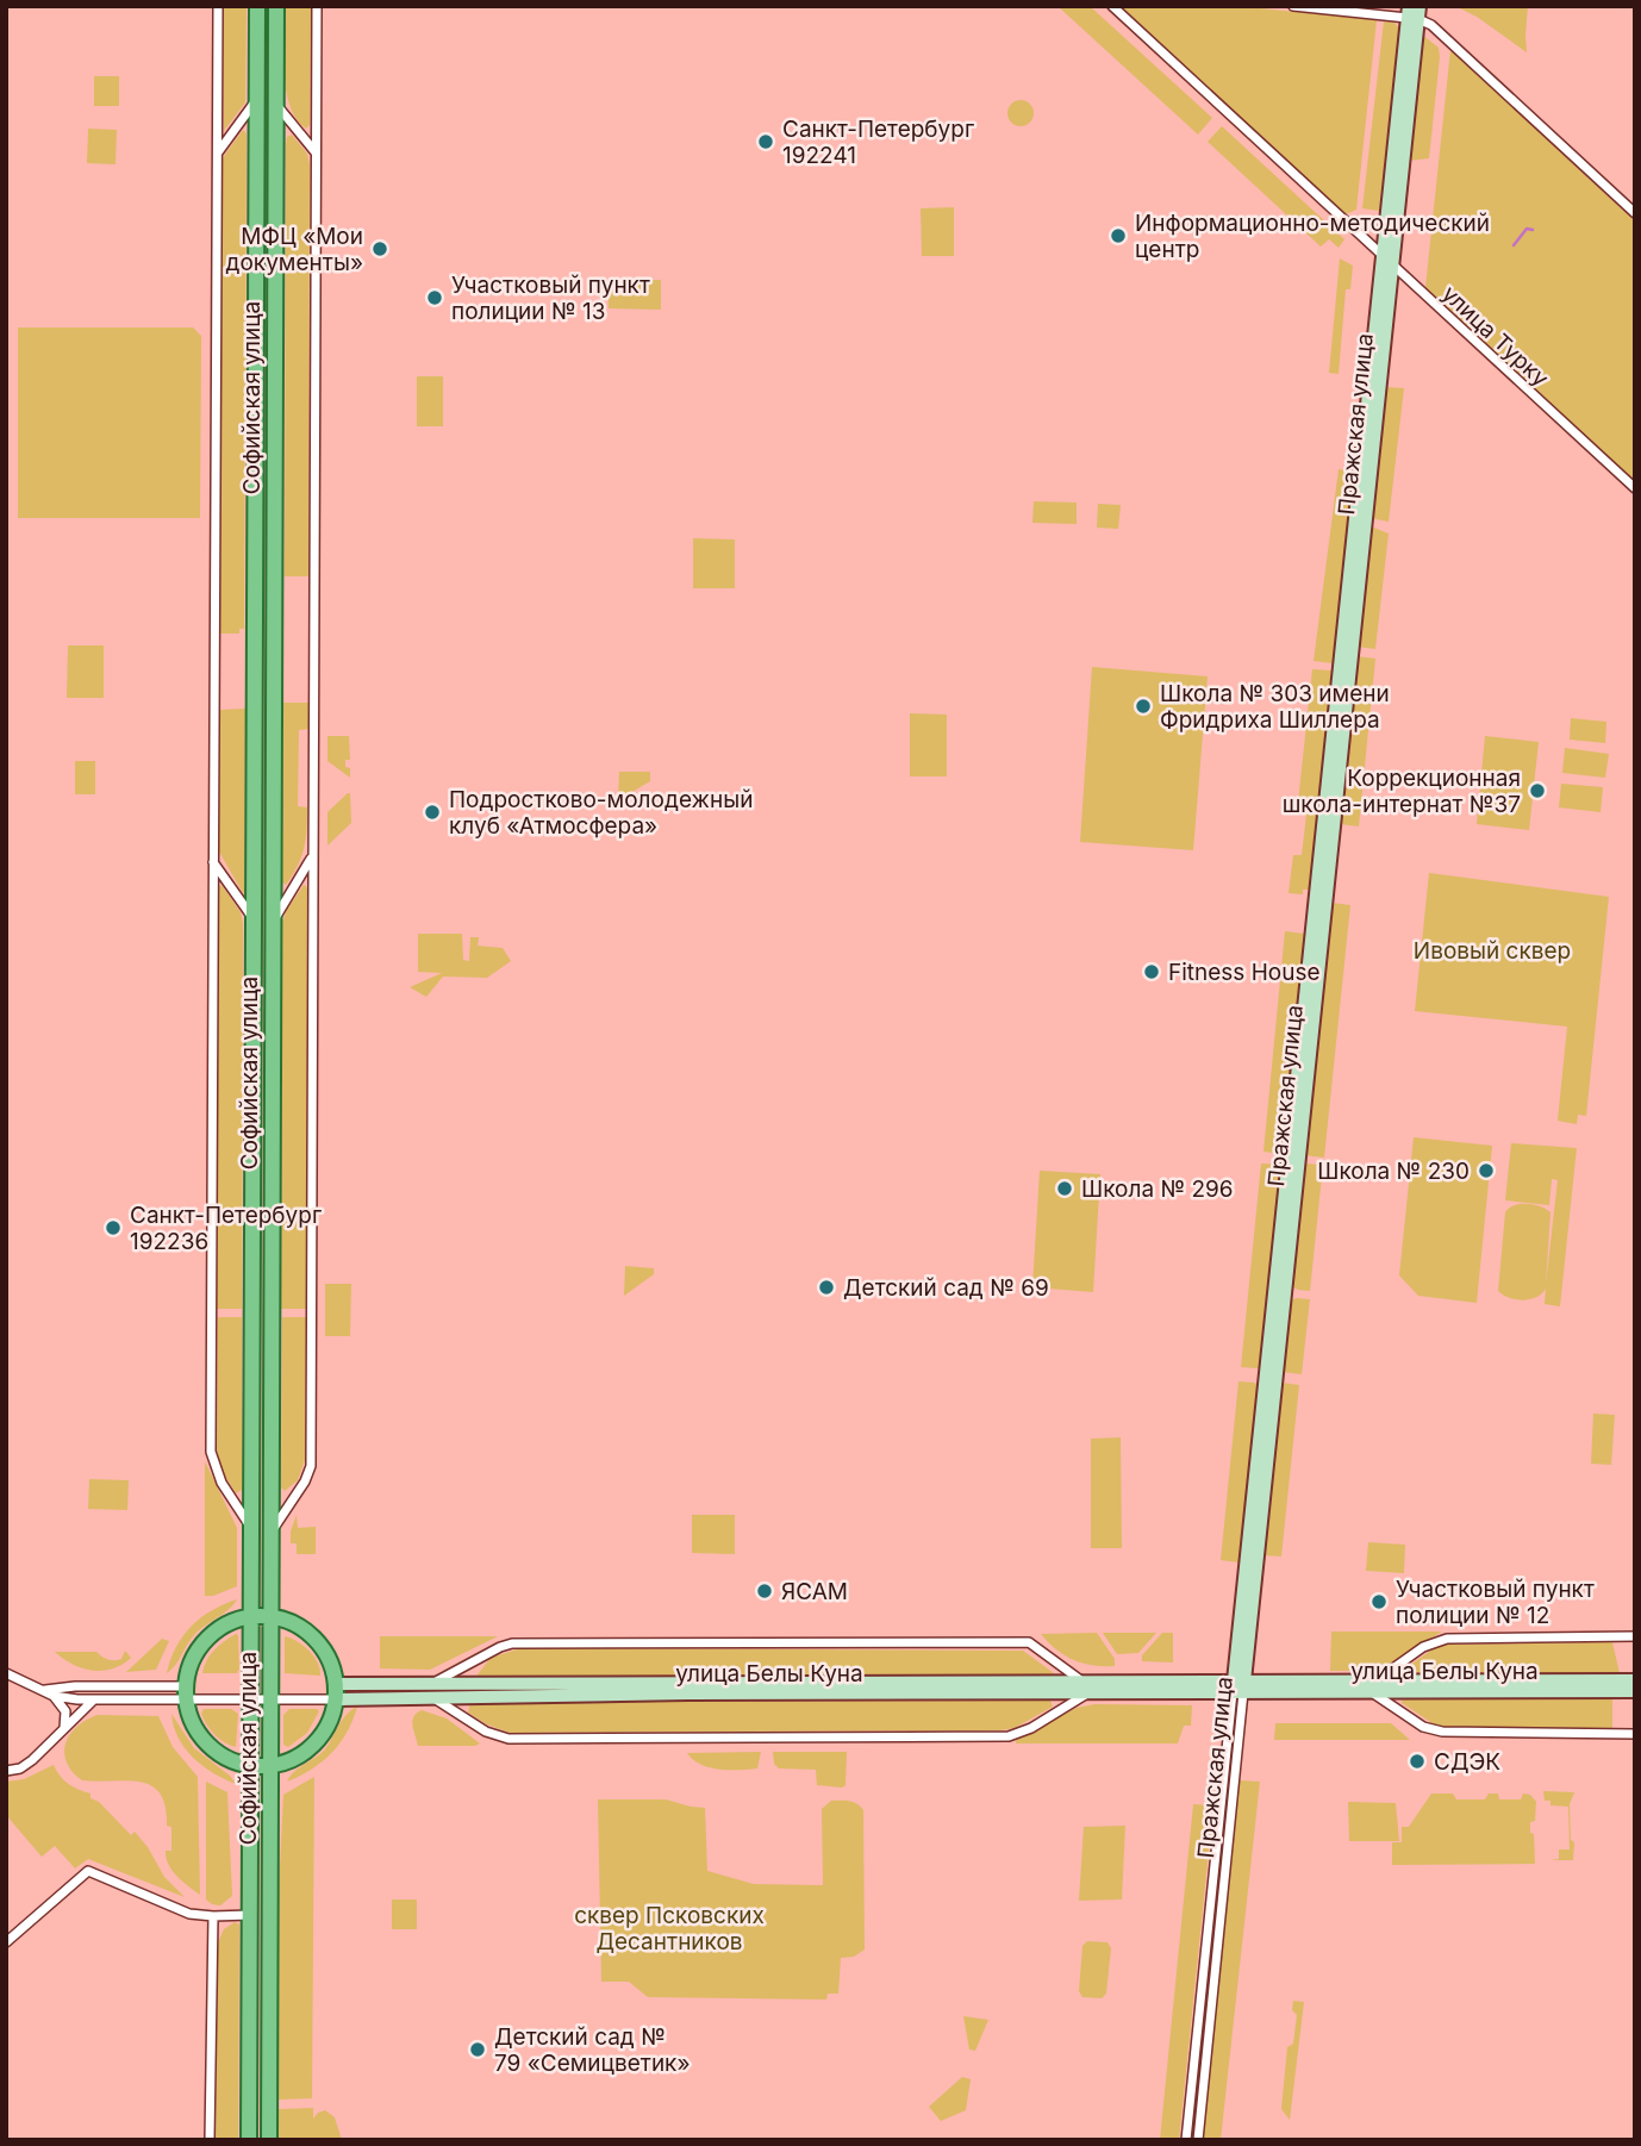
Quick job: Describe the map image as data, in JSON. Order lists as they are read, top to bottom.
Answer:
{
  "streets": {
    "main road": ["Софийская улица"],
    "street": ["улица Турку", "Пражская улица", "улица Белы Куна"]
  },
  "crossings": [
    ["улица Турку", "Пражская улица"],
    ["Софийская улица", "улица Белы Куна"],
    ["Пражская улица", "улица Белы Куна"]
  ],
  "parks": ["Ивовый сквер", "сквер Псковских Десантников"],
  "places": [
    "Санкт-Петербург 192241",
    "Информационно-методический центр",
    "МФЦ «Мои документы»",
    "Участковый пункт полиции № 13",
    "Школа № 303 имени Фридриха Шиллера",
    "Коррекционная школа-интернат №37",
    "Подростково-молодежный клуб «Атмосфера»",
    "Fitness House",
    "Школа № 230",
    "Школа № 296",
    "Санкт-Петербург 192236",
    "Детский сад № 69",
    "ЯСАМ",
    "Участковый пункт полиции № 12",
    "СДЭК",
    "Детский сад № 79 «Семицветик»"
  ]
}
